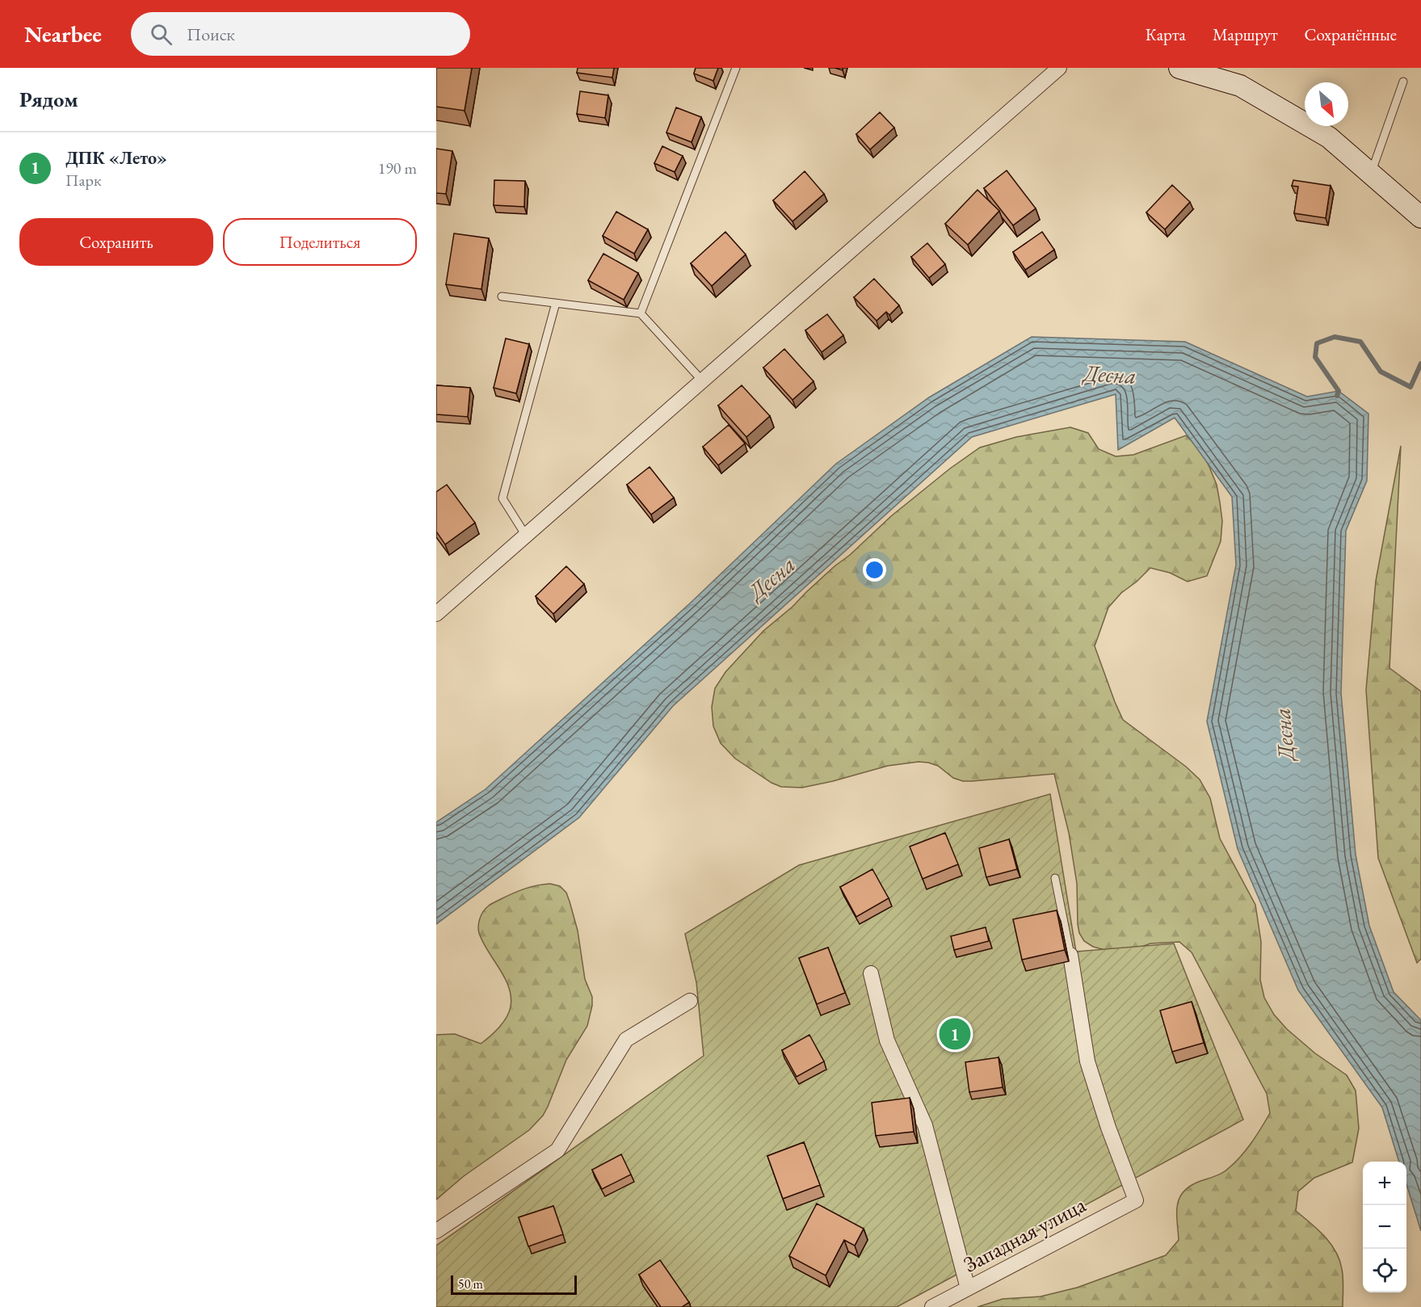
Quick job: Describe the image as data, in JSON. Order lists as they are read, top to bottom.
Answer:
{
  "streets": {
    "street": ["Западная улица"]
  },
  "water": ["Десна"],
  "scale_bar": "50 m",
  "north": "bottom right",
  "page": {
    "header": "Nearbee",
    "search": "Поиск",
    "nav": ["Карта", "Маршрут", "Сохранённые"],
    "heading": "Рядом",
    "list": [
      {
        "mark": "1",
        "name": "ДПК «Лето»",
        "note": "Парк",
        "value": "190 m"
      }
    ],
    "buttons": ["Сохранить", "Поделиться"],
    "pins": "1",
    "map_buttons": ["+", "−"],
    "scale": "50 m"
  }
}
